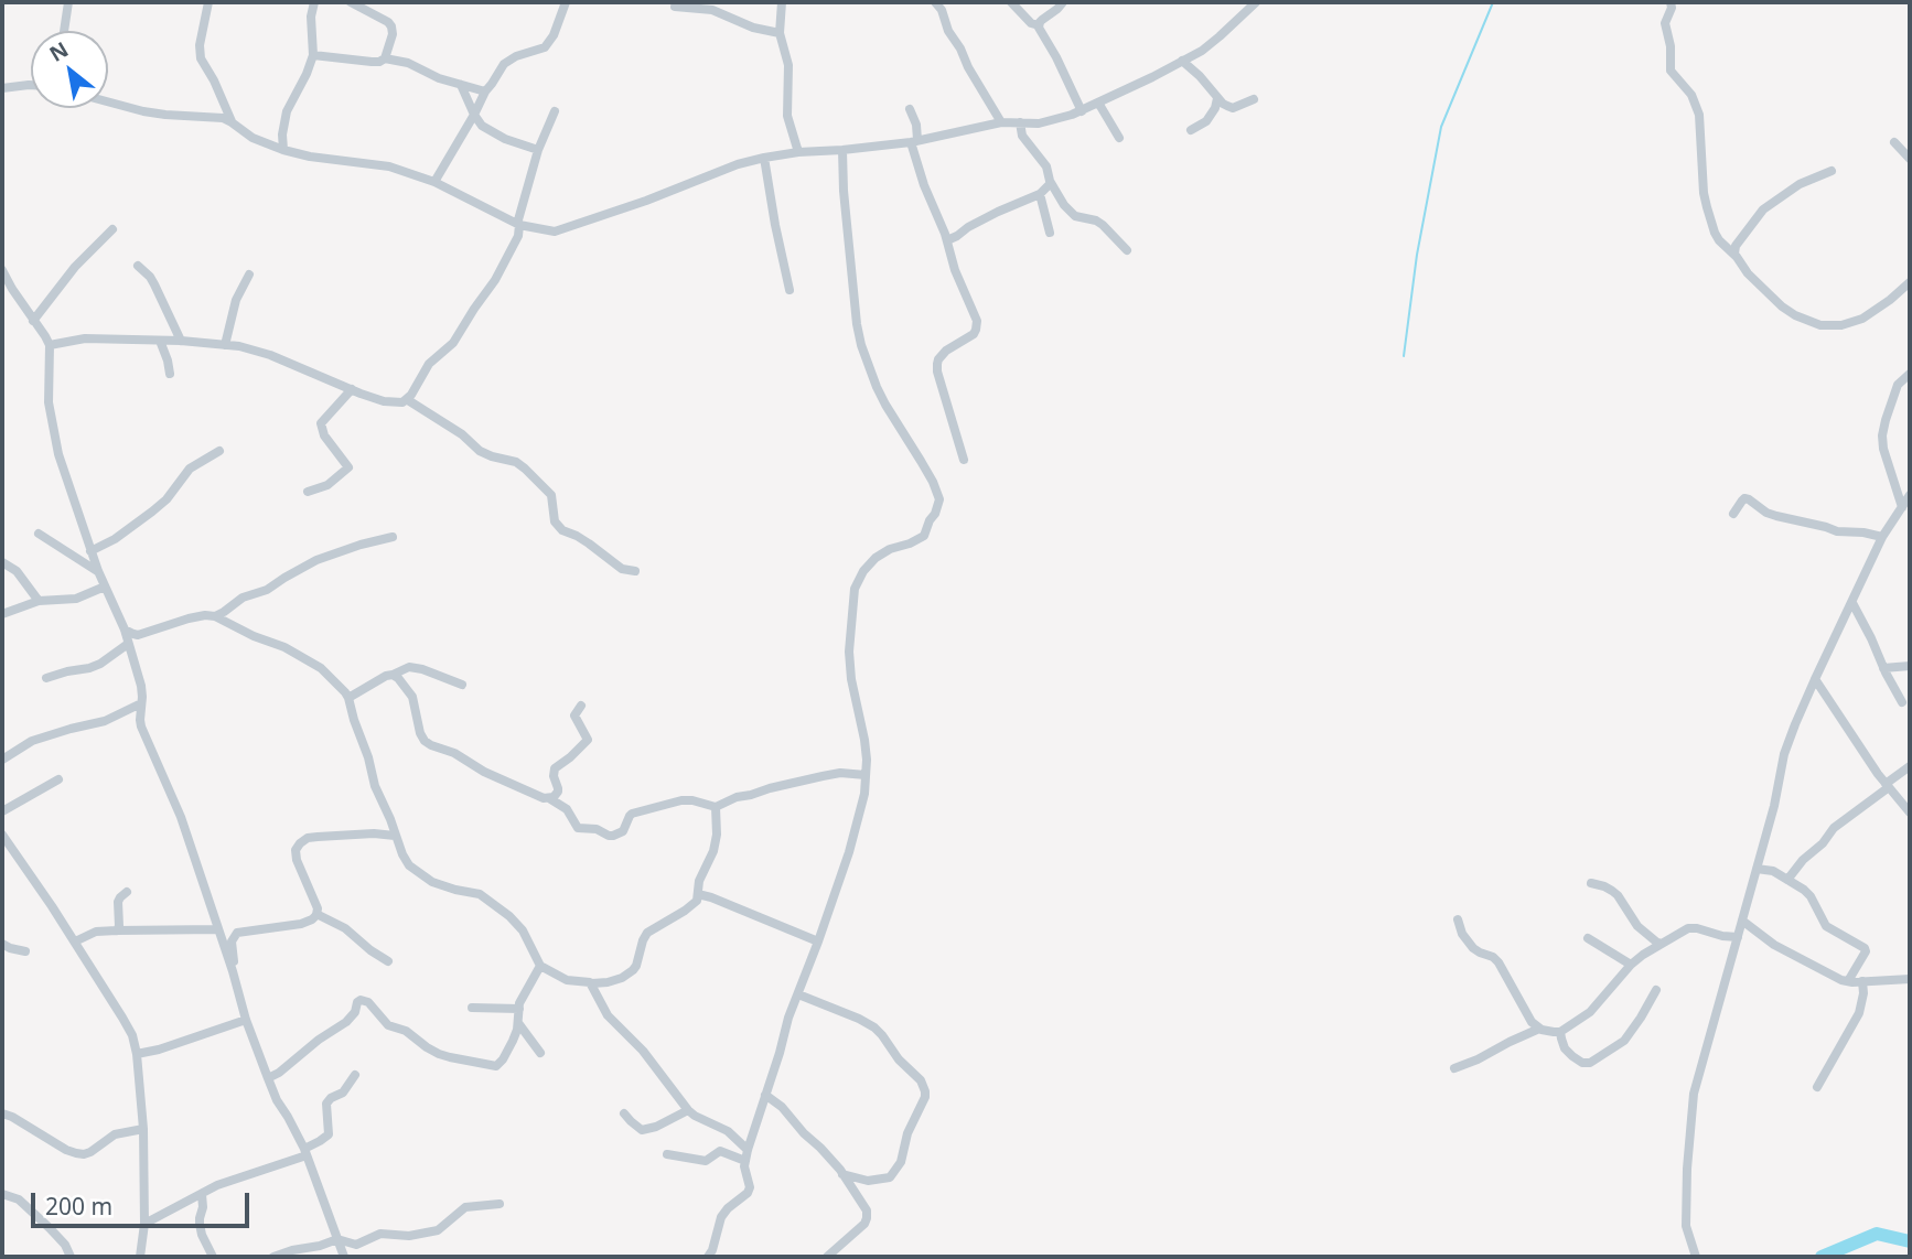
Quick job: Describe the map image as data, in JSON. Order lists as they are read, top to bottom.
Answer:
{
  "scale_bar": "200 m",
  "north": "top left"
}
